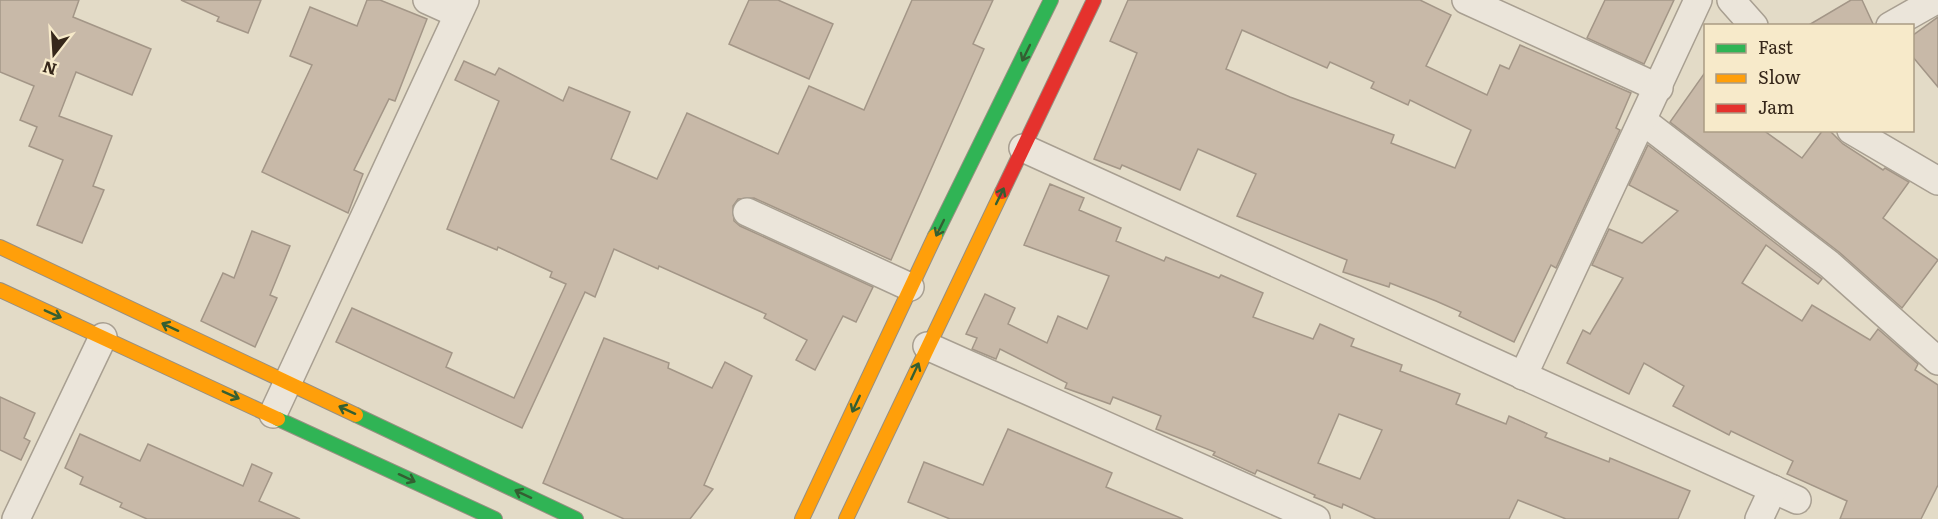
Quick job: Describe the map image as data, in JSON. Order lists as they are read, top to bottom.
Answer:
{
  "legend": ["Fast", "Slow", "Jam"],
  "north": "bottom"
}
